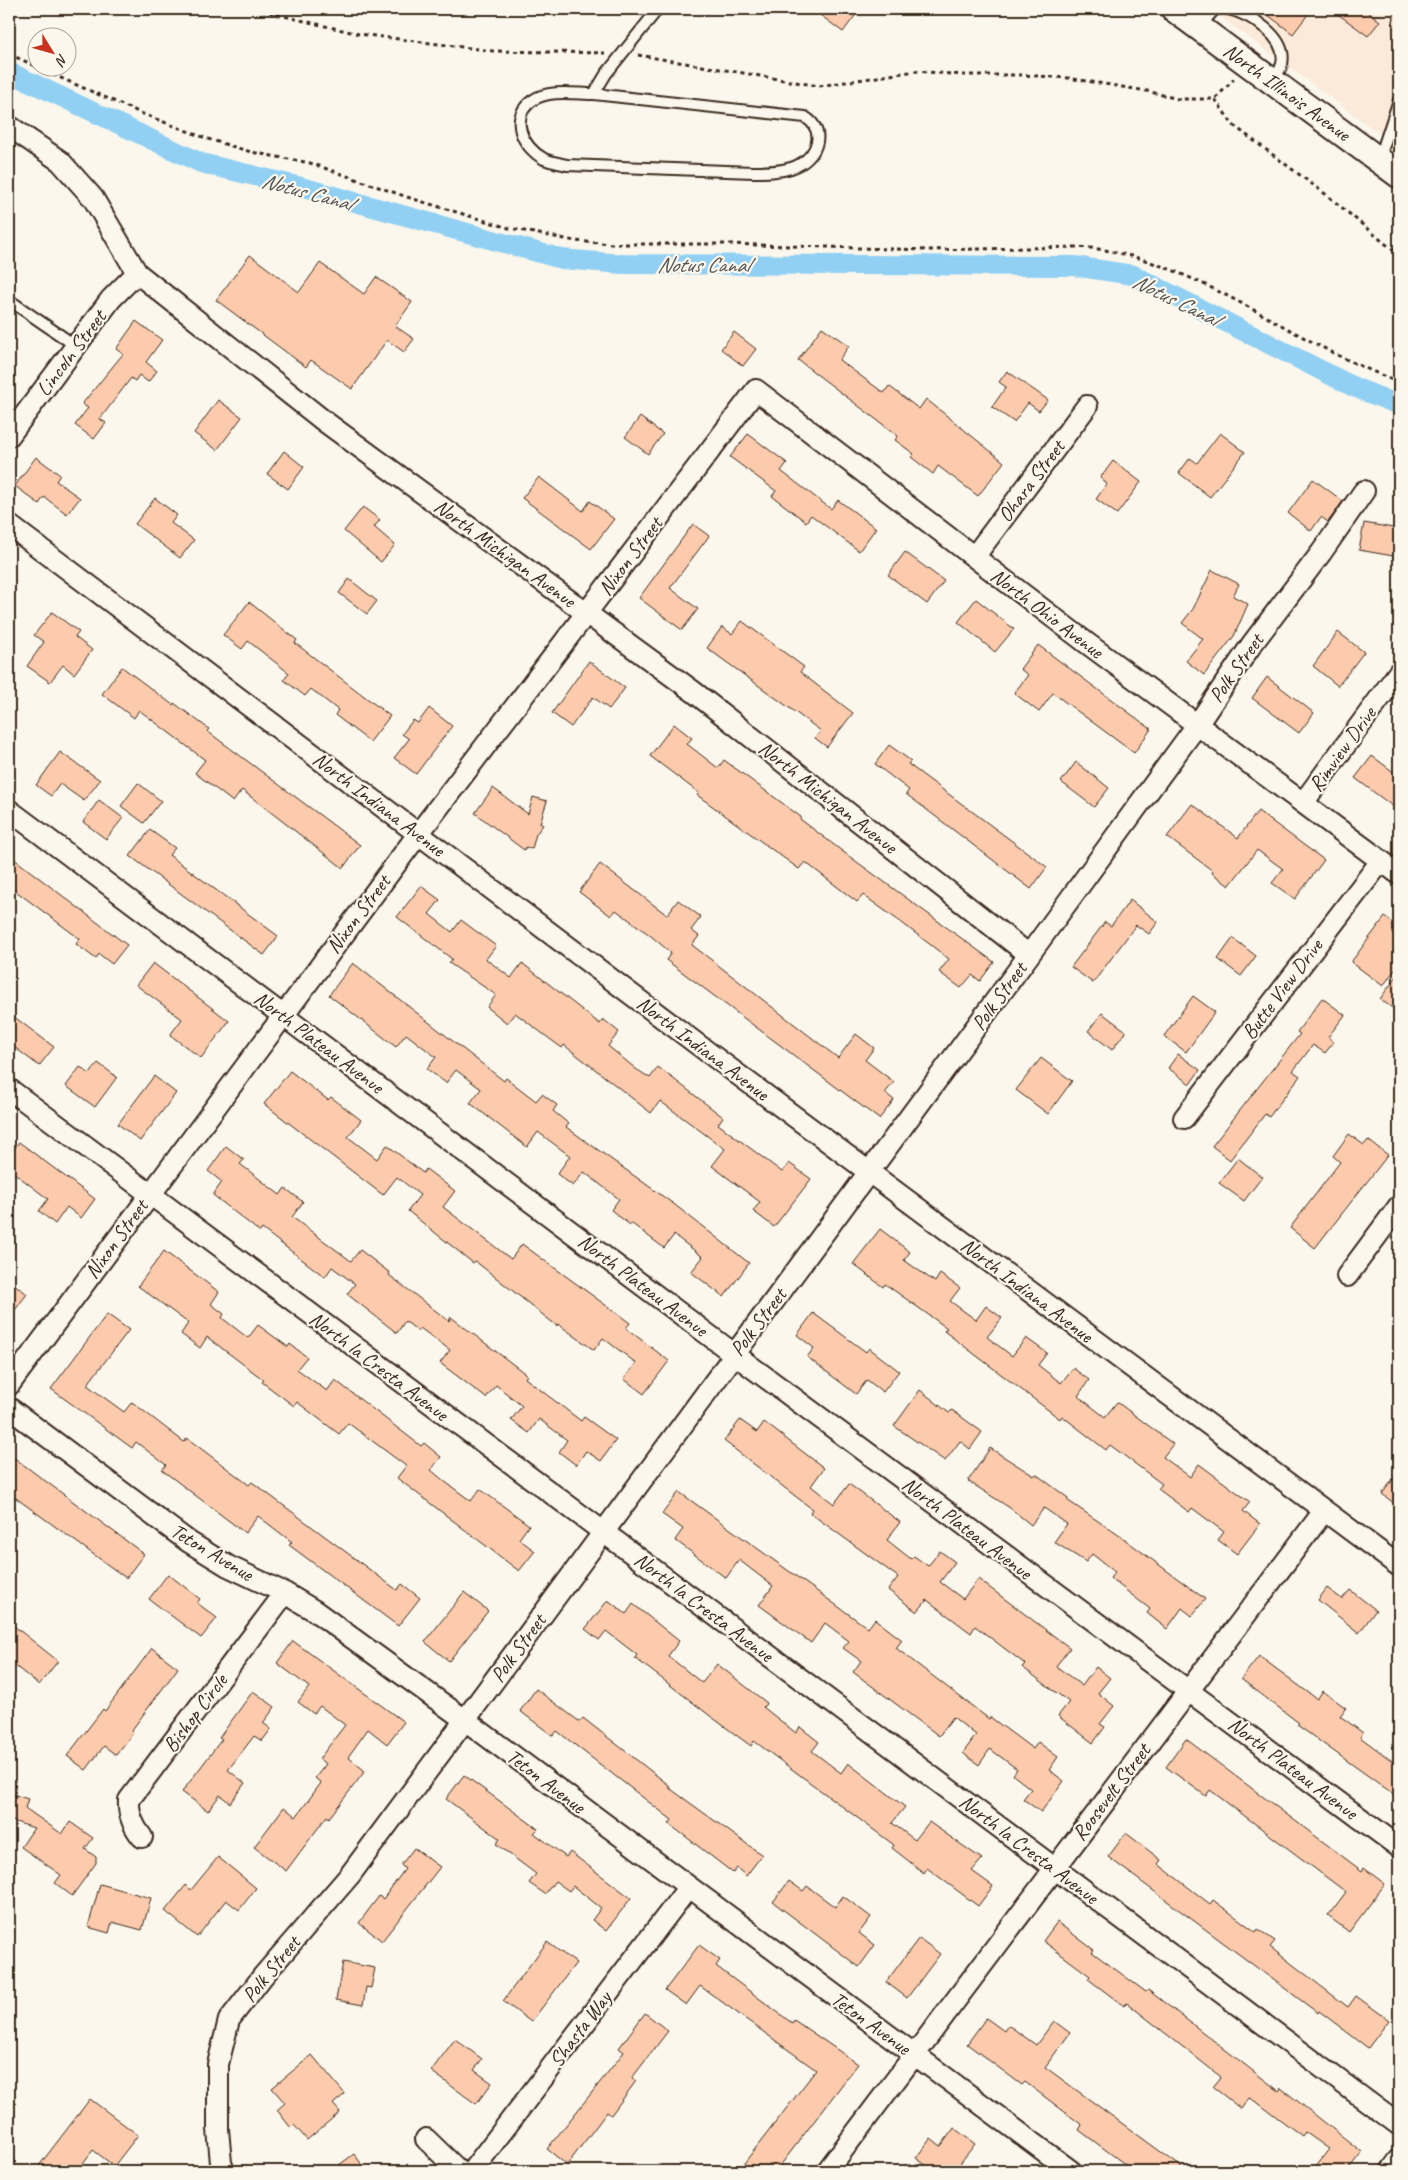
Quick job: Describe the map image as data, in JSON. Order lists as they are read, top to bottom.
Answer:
{
  "streets": {
    "street": [
      "North Illinois Avenue",
      "Lincoln Street",
      "Ohara Street",
      "North Michigan Avenue",
      "Nixon Street",
      "North Ohio Avenue",
      "Polk Street",
      "Rimview Drive",
      "North Indiana Avenue",
      "Butte View Drive",
      "North Plateau Avenue",
      "North la Cresta Avenue",
      "Teton Avenue",
      "Bishop Circle",
      "Roosevelt Street",
      "Shasta Way"
    ]
  },
  "crossings": [
    ["Lincoln Street", "North Michigan Avenue"],
    ["Ohara Street", "North Ohio Avenue"],
    ["North Michigan Avenue", "Nixon Street"],
    ["North Michigan Avenue", "Polk Street"],
    ["Nixon Street", "North Ohio Avenue"],
    ["Nixon Street", "North Indiana Avenue"],
    ["Nixon Street", "North Plateau Avenue"],
    ["Nixon Street", "North la Cresta Avenue"],
    ["North Ohio Avenue", "Polk Street"],
    ["North Ohio Avenue", "Rimview Drive"],
    ["North Ohio Avenue", "Butte View Drive"],
    ["Polk Street", "North Indiana Avenue"],
    ["Polk Street", "North Plateau Avenue"],
    ["Polk Street", "North la Cresta Avenue"],
    ["Polk Street", "Teton Avenue"],
    ["North Indiana Avenue", "Roosevelt Street"],
    ["North Plateau Avenue", "Roosevelt Street"],
    ["North la Cresta Avenue", "Roosevelt Street"],
    ["Teton Avenue", "Bishop Circle"],
    ["Teton Avenue", "Roosevelt Street"],
    ["Teton Avenue", "Shasta Way"]
  ],
  "water": ["Notus Canal"],
  "north": "bottom right"
}
